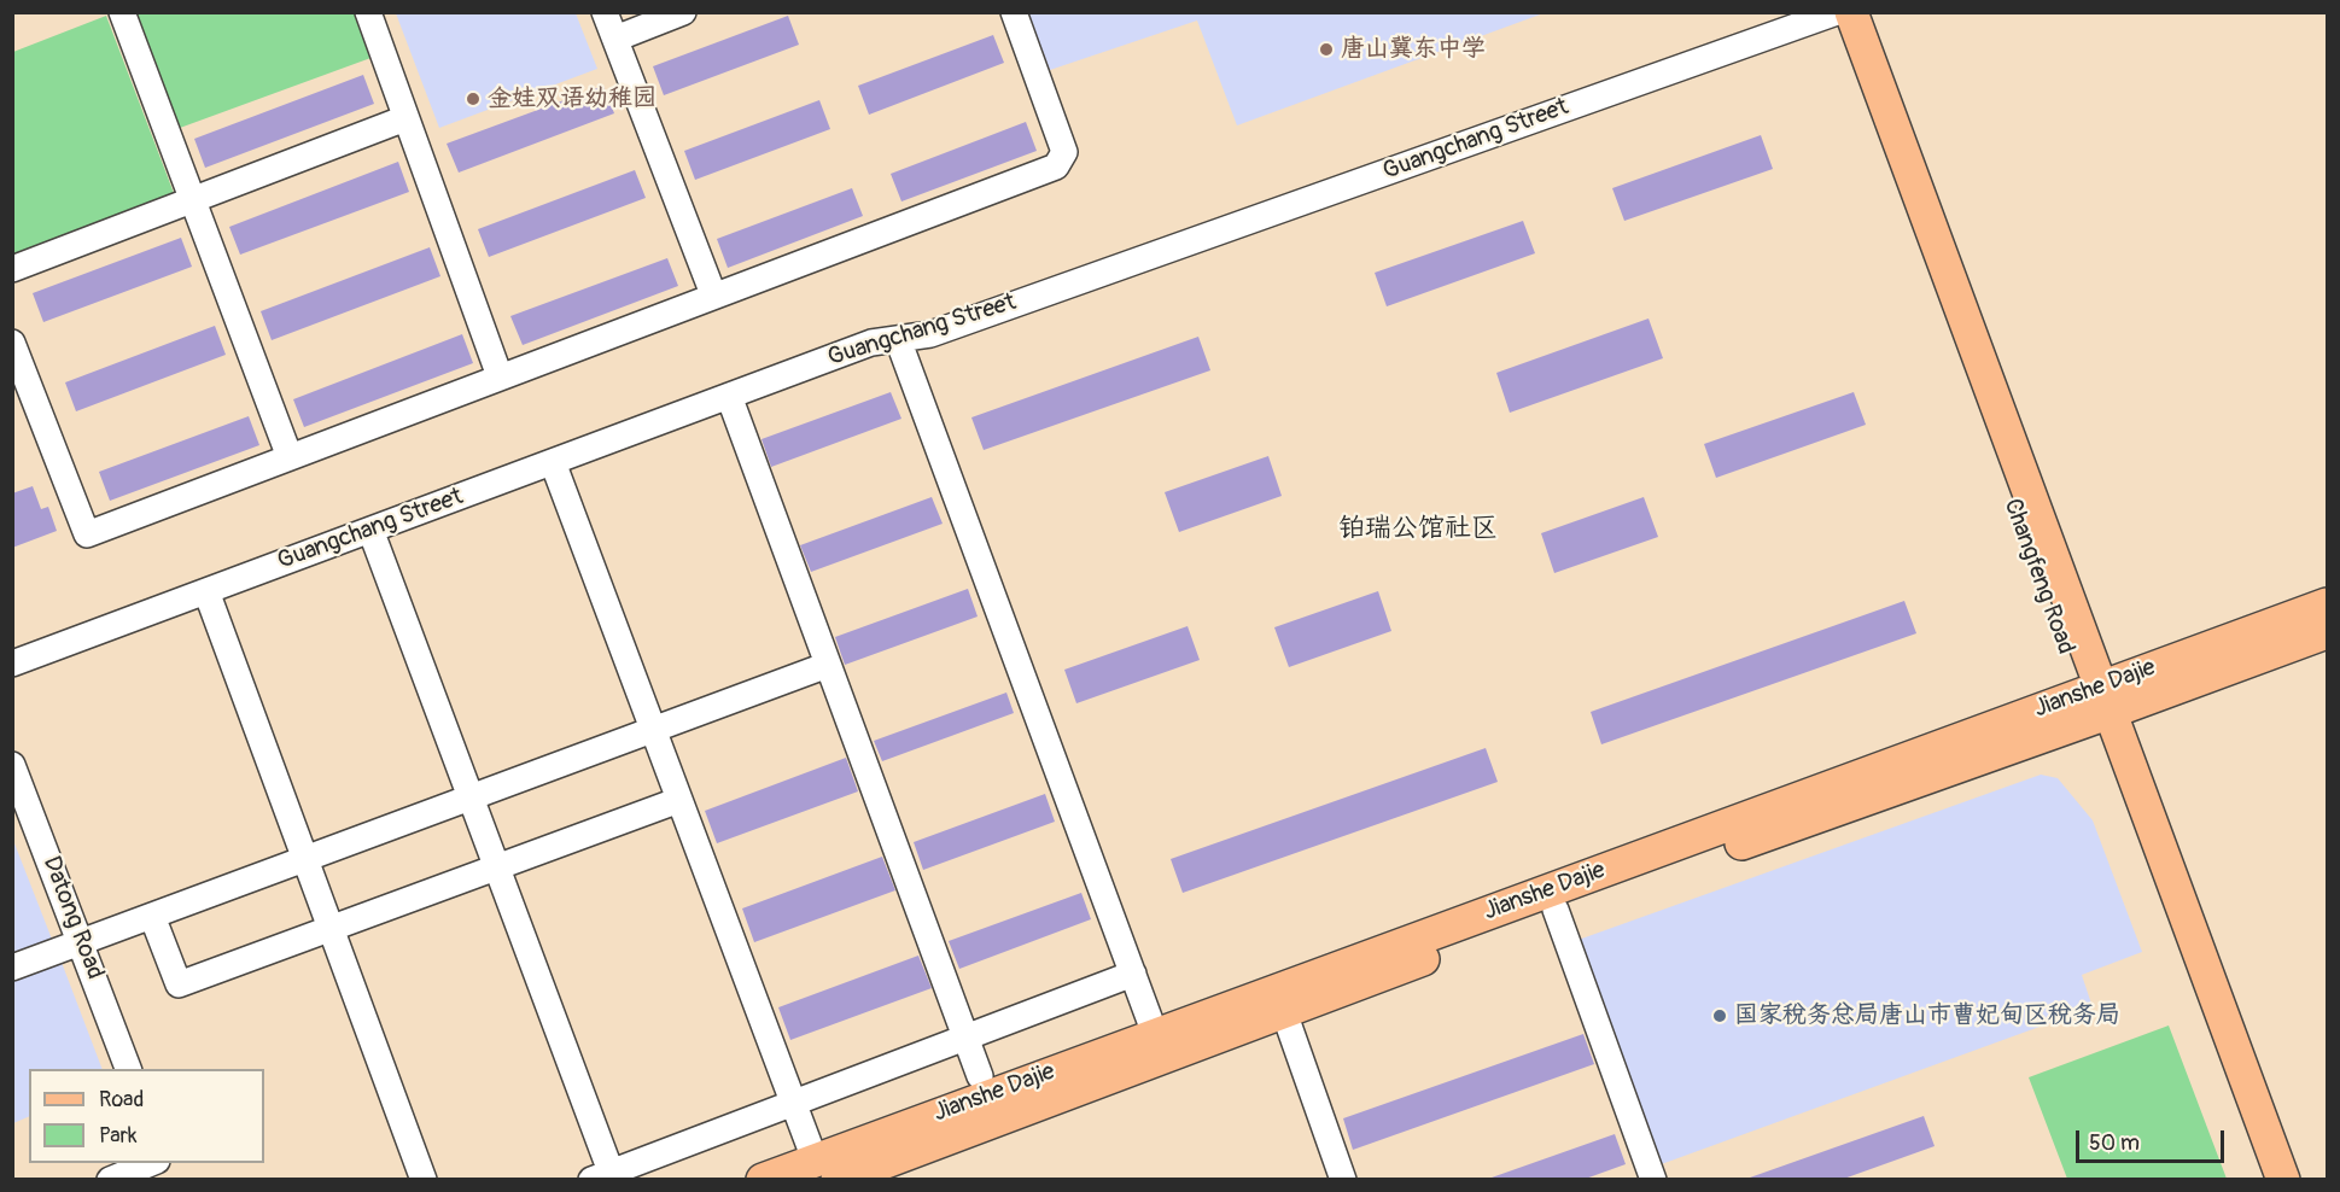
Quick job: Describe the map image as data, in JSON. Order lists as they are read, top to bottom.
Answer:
{
  "streets": {
    "main road": ["Changfeng Road", "Jianshe Dajie"],
    "street": ["Guangchang Street", "Datong Road"]
  },
  "crossings": [
    ["Guangchang Street", "Changfeng Road"],
    ["Changfeng Road", "Jianshe Dajie"]
  ],
  "districts": ["铂瑞公馆社区"],
  "places": ["唐山冀东中学", "金娃双语幼稚园", "国家税务总局唐山市曹妃甸区税务局"],
  "legend": ["Road", "Park"],
  "scale_bar": "50 m"
}
